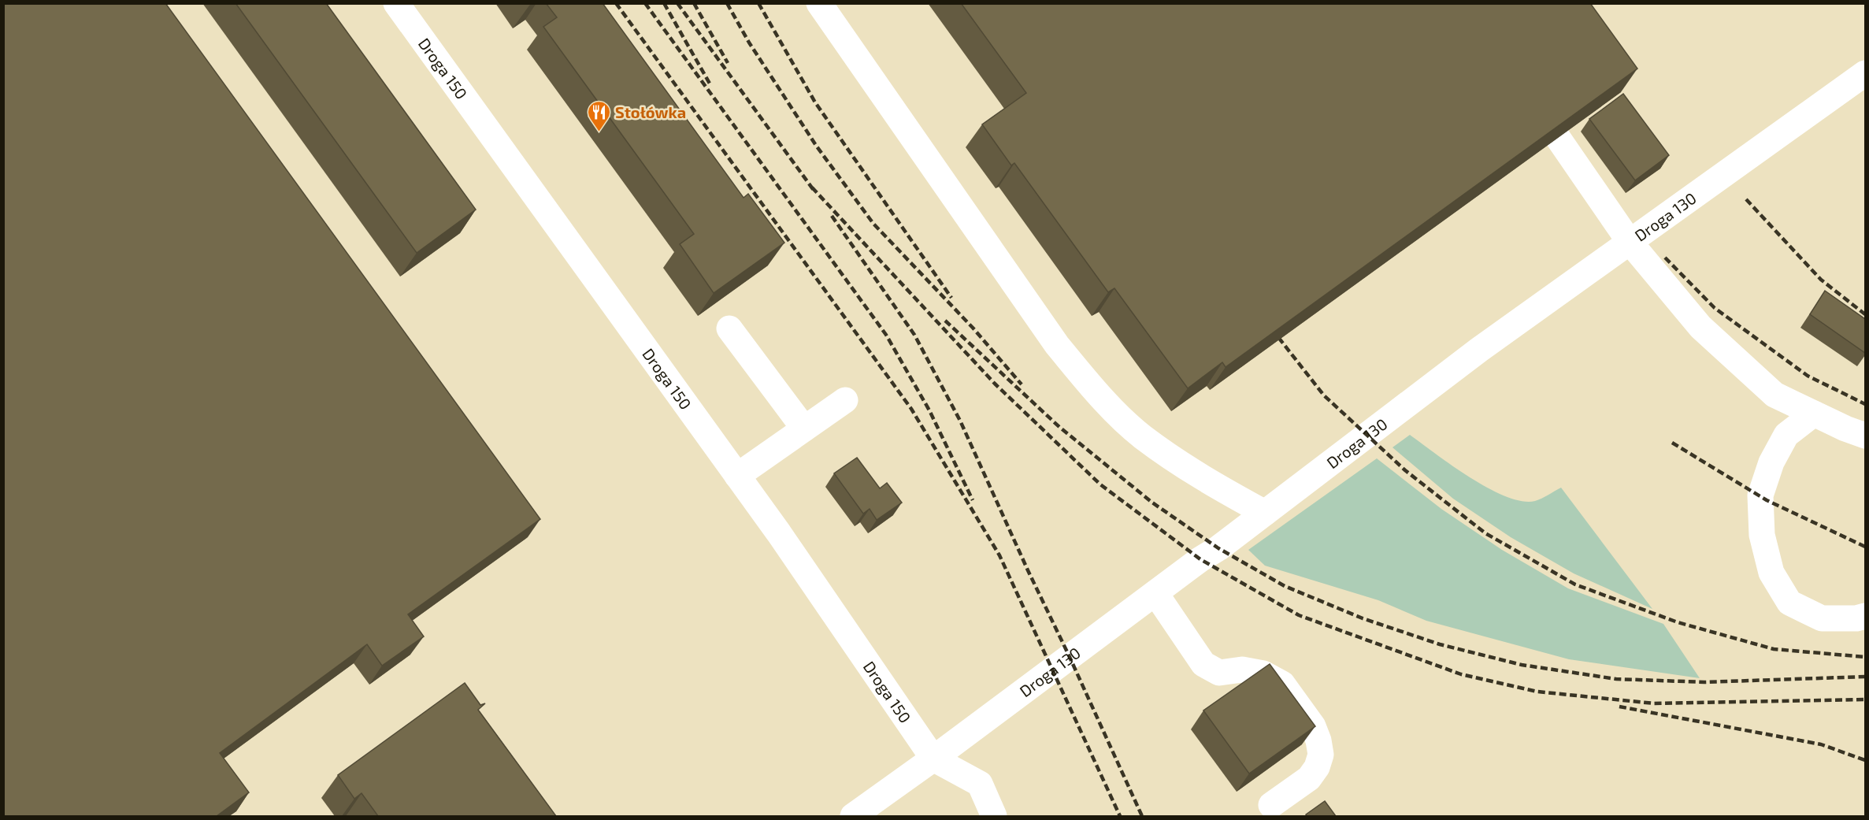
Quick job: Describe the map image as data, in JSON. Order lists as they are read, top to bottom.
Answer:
{
  "streets": {
    "lane": ["Droga 150", "Droga 130"]
  },
  "crossings": [
    ["Droga 150", "Droga 130"]
  ],
  "places": {
    "restaurant": ["Stołówka"]
  }
}
